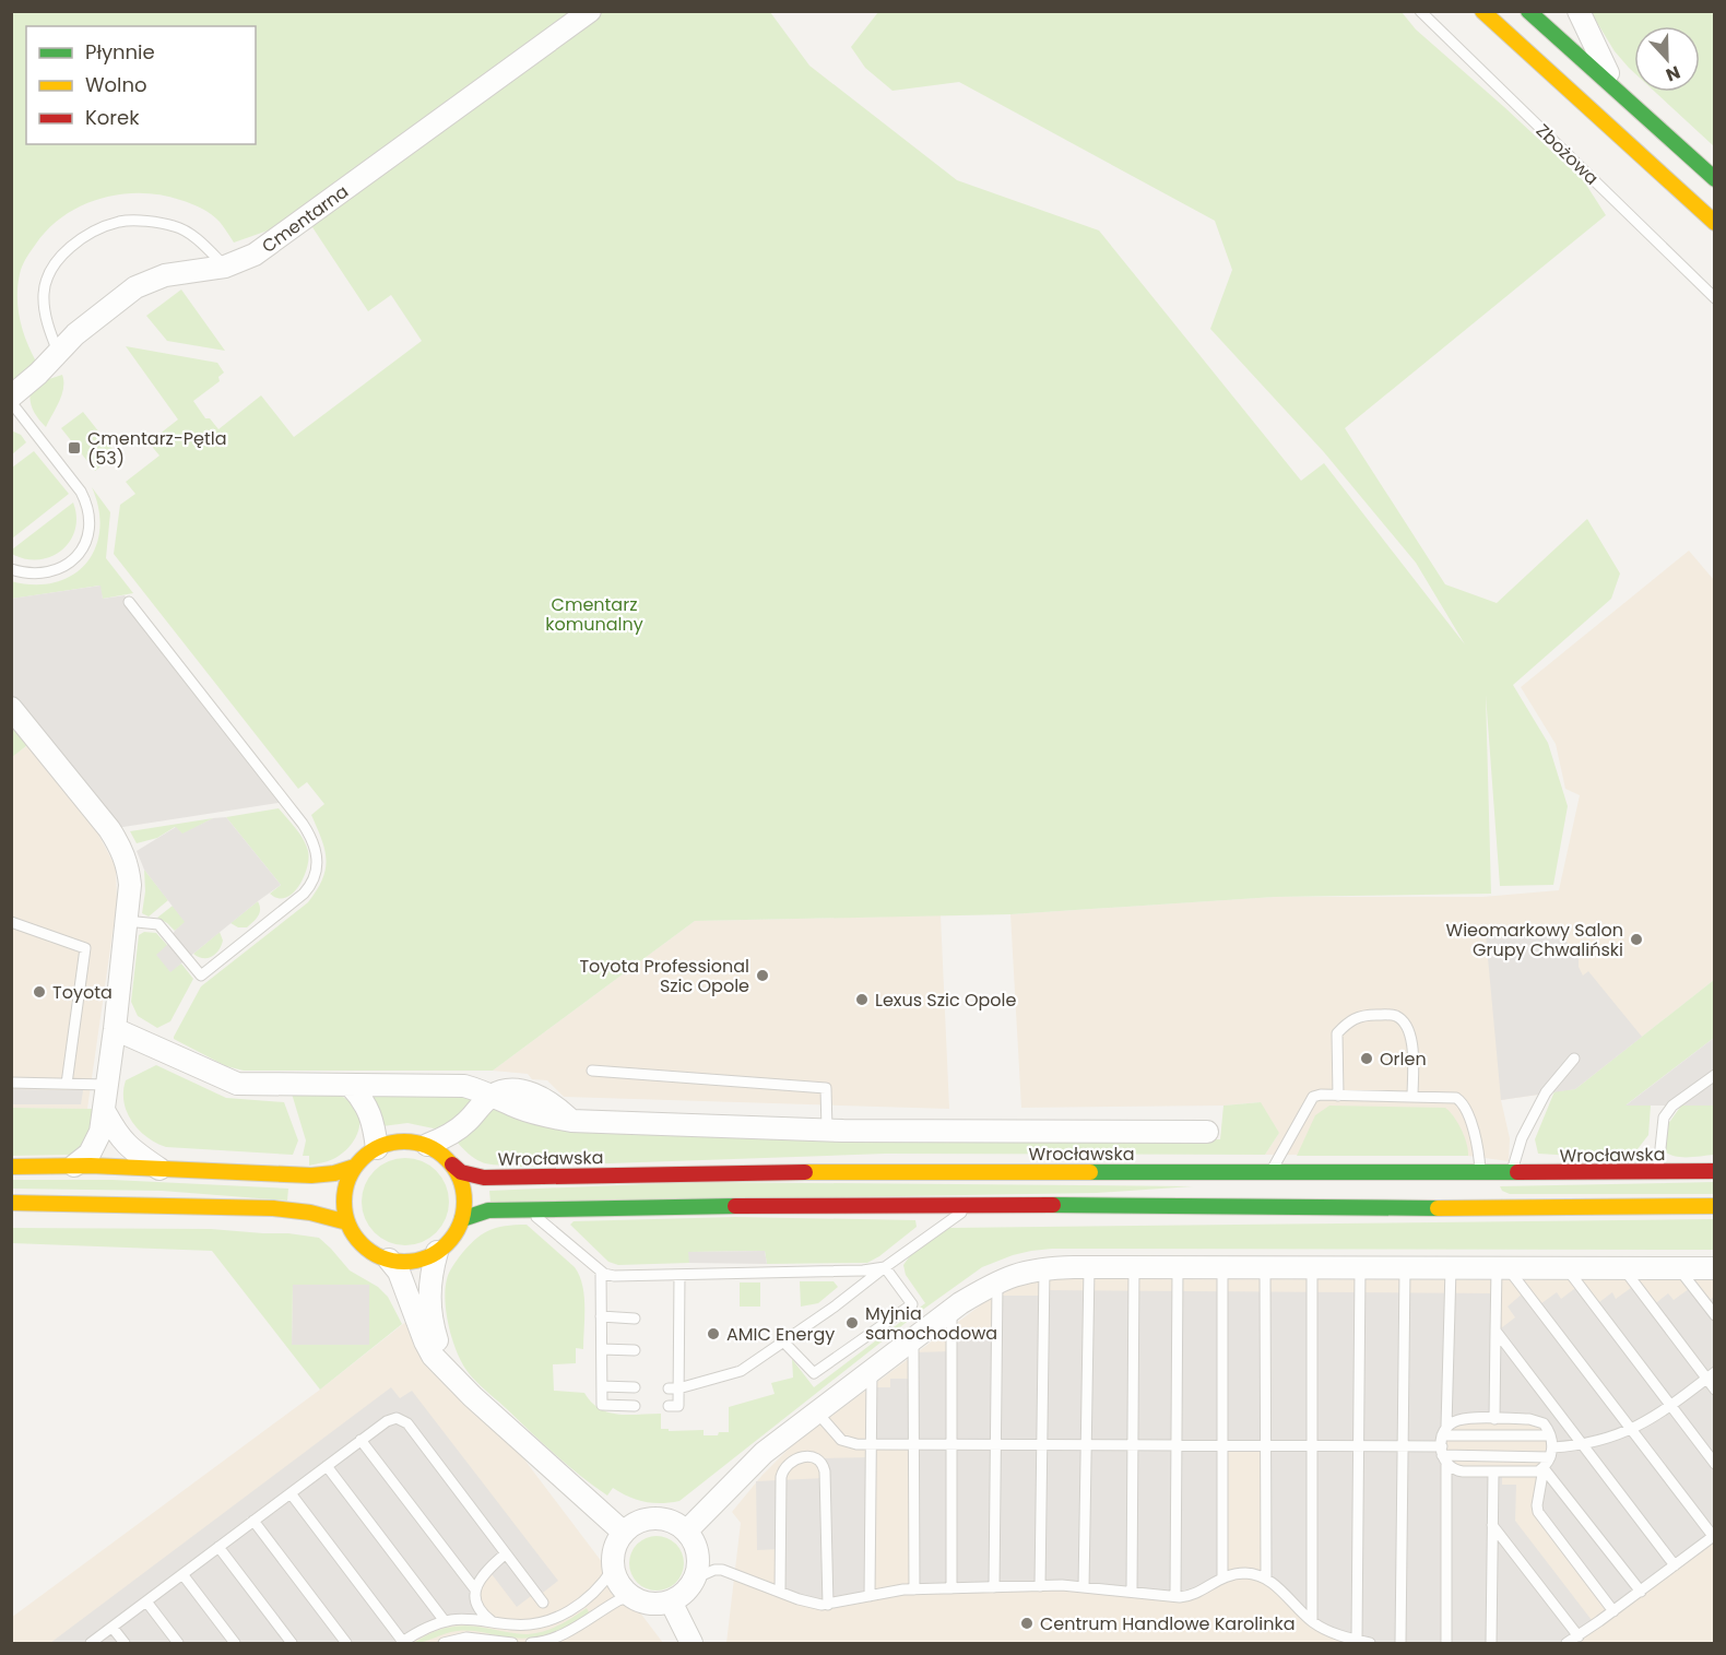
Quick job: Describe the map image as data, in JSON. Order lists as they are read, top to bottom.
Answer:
{
  "streets": {
    "main road": ["Wrocławska"],
    "street": ["Cmentarna"],
    "lane": ["Zbożowa"]
  },
  "parks": ["Cmentarz komunalny"],
  "places": {
    "transit": ["Cmentarz-Pętla (53)"],
    "other": [
      "Wieomarkowy Salon Grupy Chwaliński",
      "Toyota Professional Szic Opole",
      "Toyota",
      "Lexus Szic Opole",
      "Orlen",
      "Myjnia samochodowa",
      "AMIC Energy",
      "Centrum Handlowe Karolinka"
    ]
  },
  "legend": ["Płynnie", "Wolno", "Korek"],
  "north": "bottom"
}
